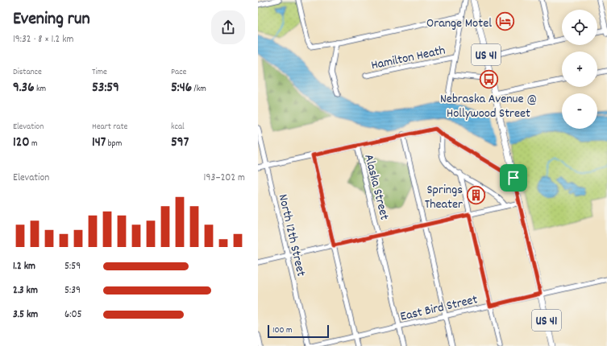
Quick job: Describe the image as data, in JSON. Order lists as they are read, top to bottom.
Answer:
{
  "streets": {
    "main road": ["US 41"],
    "street": [
      "Hamilton Heath",
      "Alaska Street",
      "North 12th Street",
      "East Bird Street"
    ]
  },
  "crossings": [
    ["US 41", "East Bird Street"],
    ["Alaska Street", "East Bird Street"]
  ],
  "places": {
    "hotel": ["Orange Motel"],
    "bus stop": ["Nebraska Avenue @ Hollywood Street"],
    "building": ["Springs Theater"]
  },
  "scale_bar": "100 m",
  "page": {
    "heading": ["Evening run", "19:32 · 8 × 1.2 km"],
    "map_buttons": ["+", "−"],
    "stats": [
      ["Distance", "9.36 km"],
      ["Time", "53:59"],
      ["Pace", "5:46 /km"],
      ["Elevation", "120 m"],
      ["Heart rate", "147 bpm"],
      ["kcal", "597"]
    ],
    "chart": ["Elevation", "193–202 m"],
    "list": [
      {
        "name": "1.2 km",
        "note": "5:59"
      },
      {
        "name": "2.3 km",
        "note": "5:39"
      },
      {
        "name": "3.5 km",
        "note": "6:05"
      }
    ],
    "scale": "100 m"
  }
}
